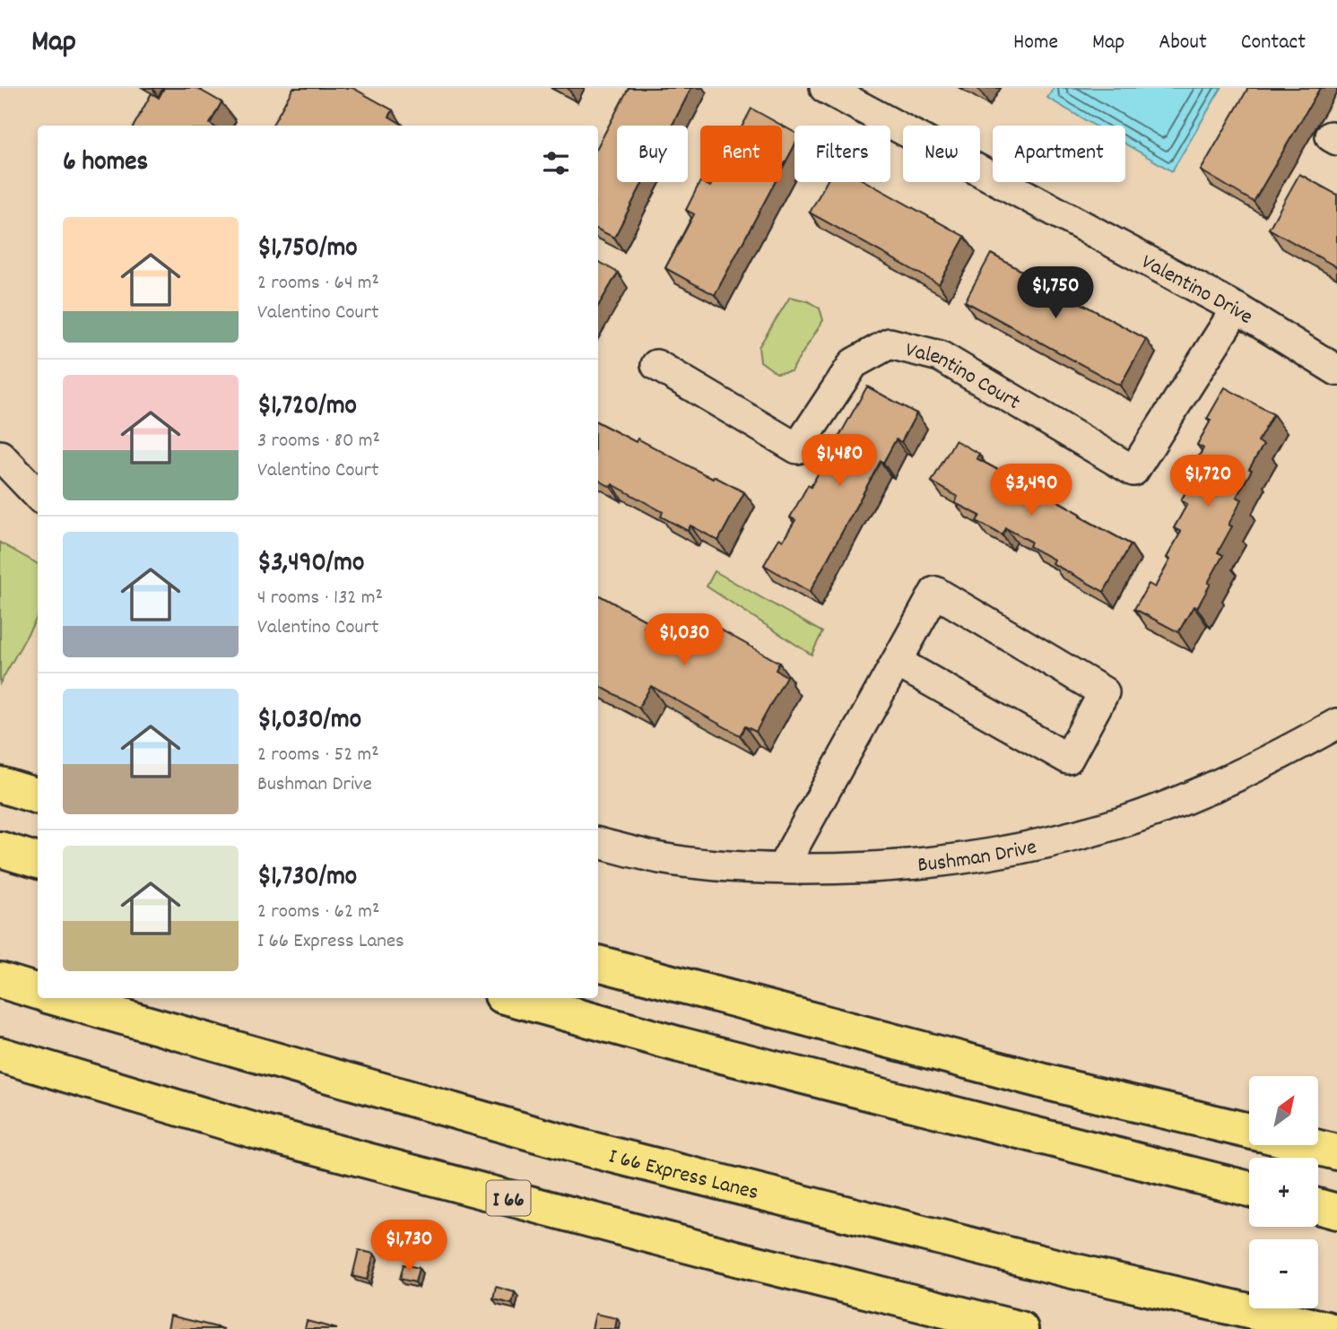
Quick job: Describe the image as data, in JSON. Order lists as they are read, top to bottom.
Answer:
{
  "streets": {
    "highway": ["I 66 Express Lanes", "I 66"],
    "street": ["Valentino Drive", "Valentino Court", "Bushman Drive"]
  },
  "crossings": [
    ["Valentino Drive", "Valentino Court"]
  ],
  "north": "top right",
  "page": {
    "header": "Map",
    "nav": [
      "Home",
      "Map",
      "About",
      "Contact"
    ],
    "chip": [
      "Buy",
      "Rent",
      "Filters",
      "New",
      "Apartment"
    ],
    "heading": "6 homes",
    "list": [
      {
        "name": "$1,750/mo",
        "note": "2 rooms · 64 m² · Valentino Court"
      },
      {
        "name": "$1,720/mo",
        "note": "3 rooms · 80 m² · Valentino Court"
      },
      {
        "name": "$3,490/mo",
        "note": "4 rooms · 132 m² · Valentino Court"
      },
      {
        "name": "$1,030/mo",
        "note": "2 rooms · 52 m² · Bushman Drive"
      },
      {
        "name": "$1,730/mo",
        "note": "2 rooms · 62 m² · I 66 Express Lanes"
      }
    ],
    "price": [
      "$1,750",
      "$1,480",
      "$1,720",
      "$3,490",
      "$1,030",
      "$1,730"
    ],
    "map_buttons": ["+", "−"]
  }
}
